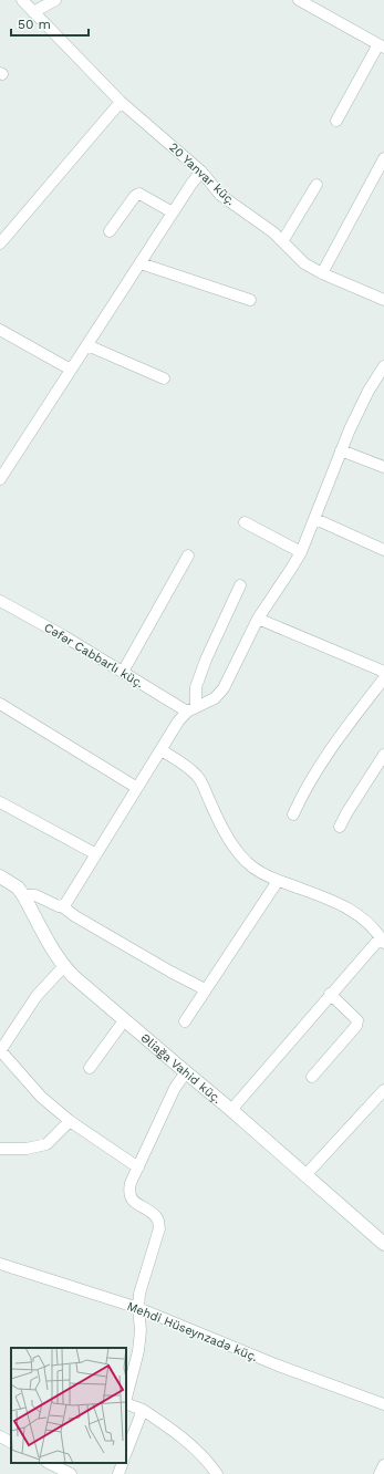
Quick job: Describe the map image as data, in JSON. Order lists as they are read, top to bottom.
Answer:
{
  "streets": {
    "street": [
      "20 Yanvar küç.",
      "Cəfər Cabbarlı küç.",
      "Əliağa Vahid küç.",
      "Mehdi Hüseynzadə küç."
    ]
  },
  "scale_bar": "50 m"
}
